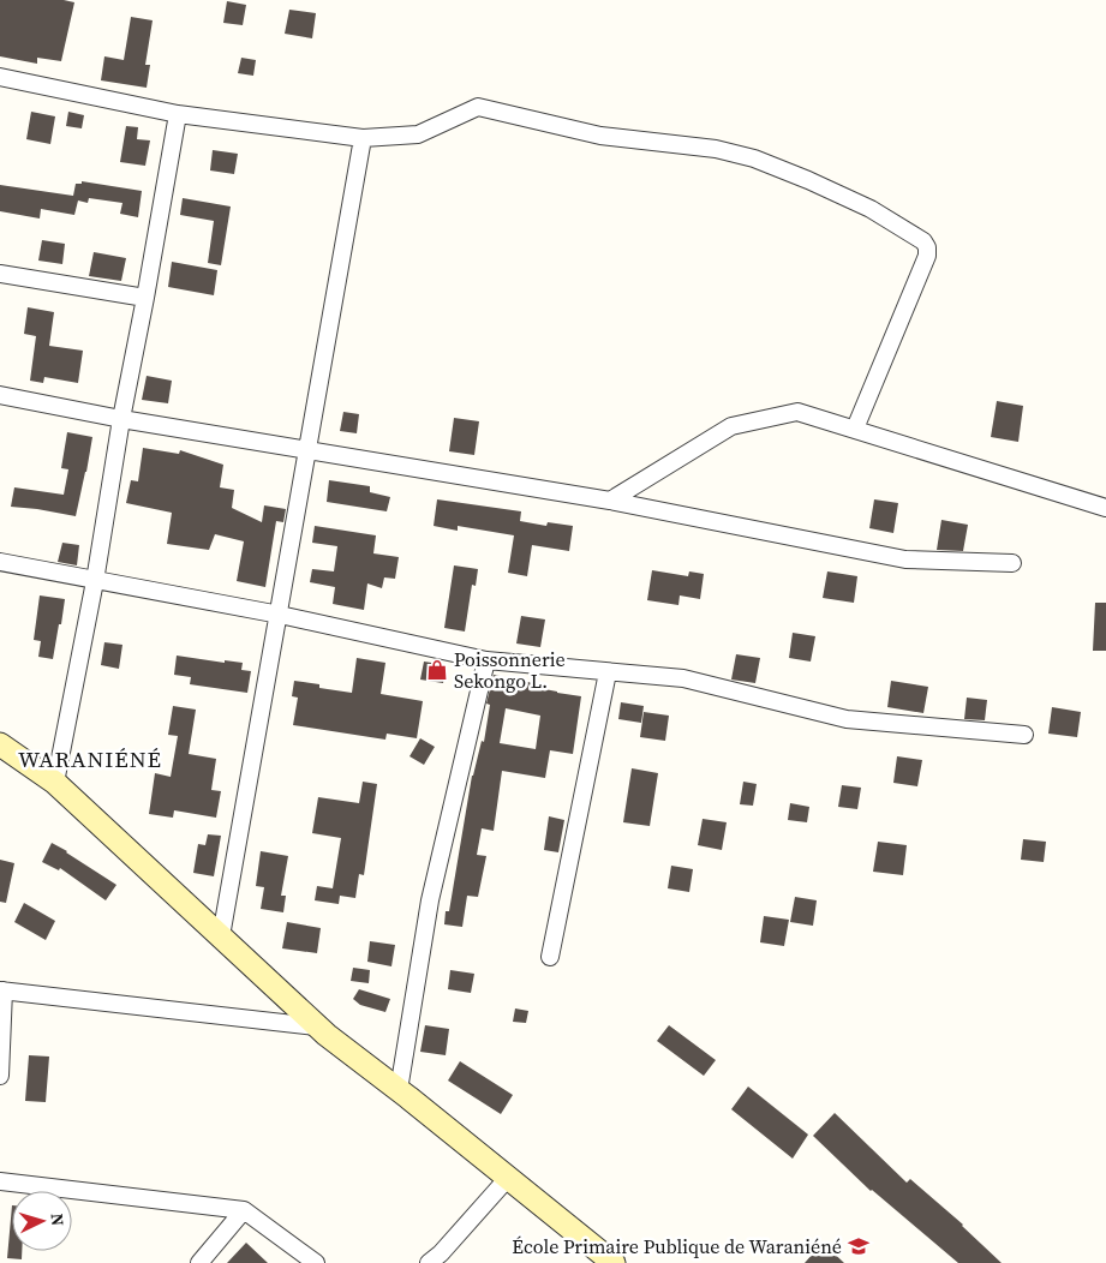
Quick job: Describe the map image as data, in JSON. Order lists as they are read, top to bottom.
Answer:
{
  "districts": ["WARANIÉNÉ"],
  "places": {
    "shop": ["Poissonnerie Sekongo L."],
    "school or university": ["École Primaire Publique de Waraniéné"]
  },
  "north": "right"
}
